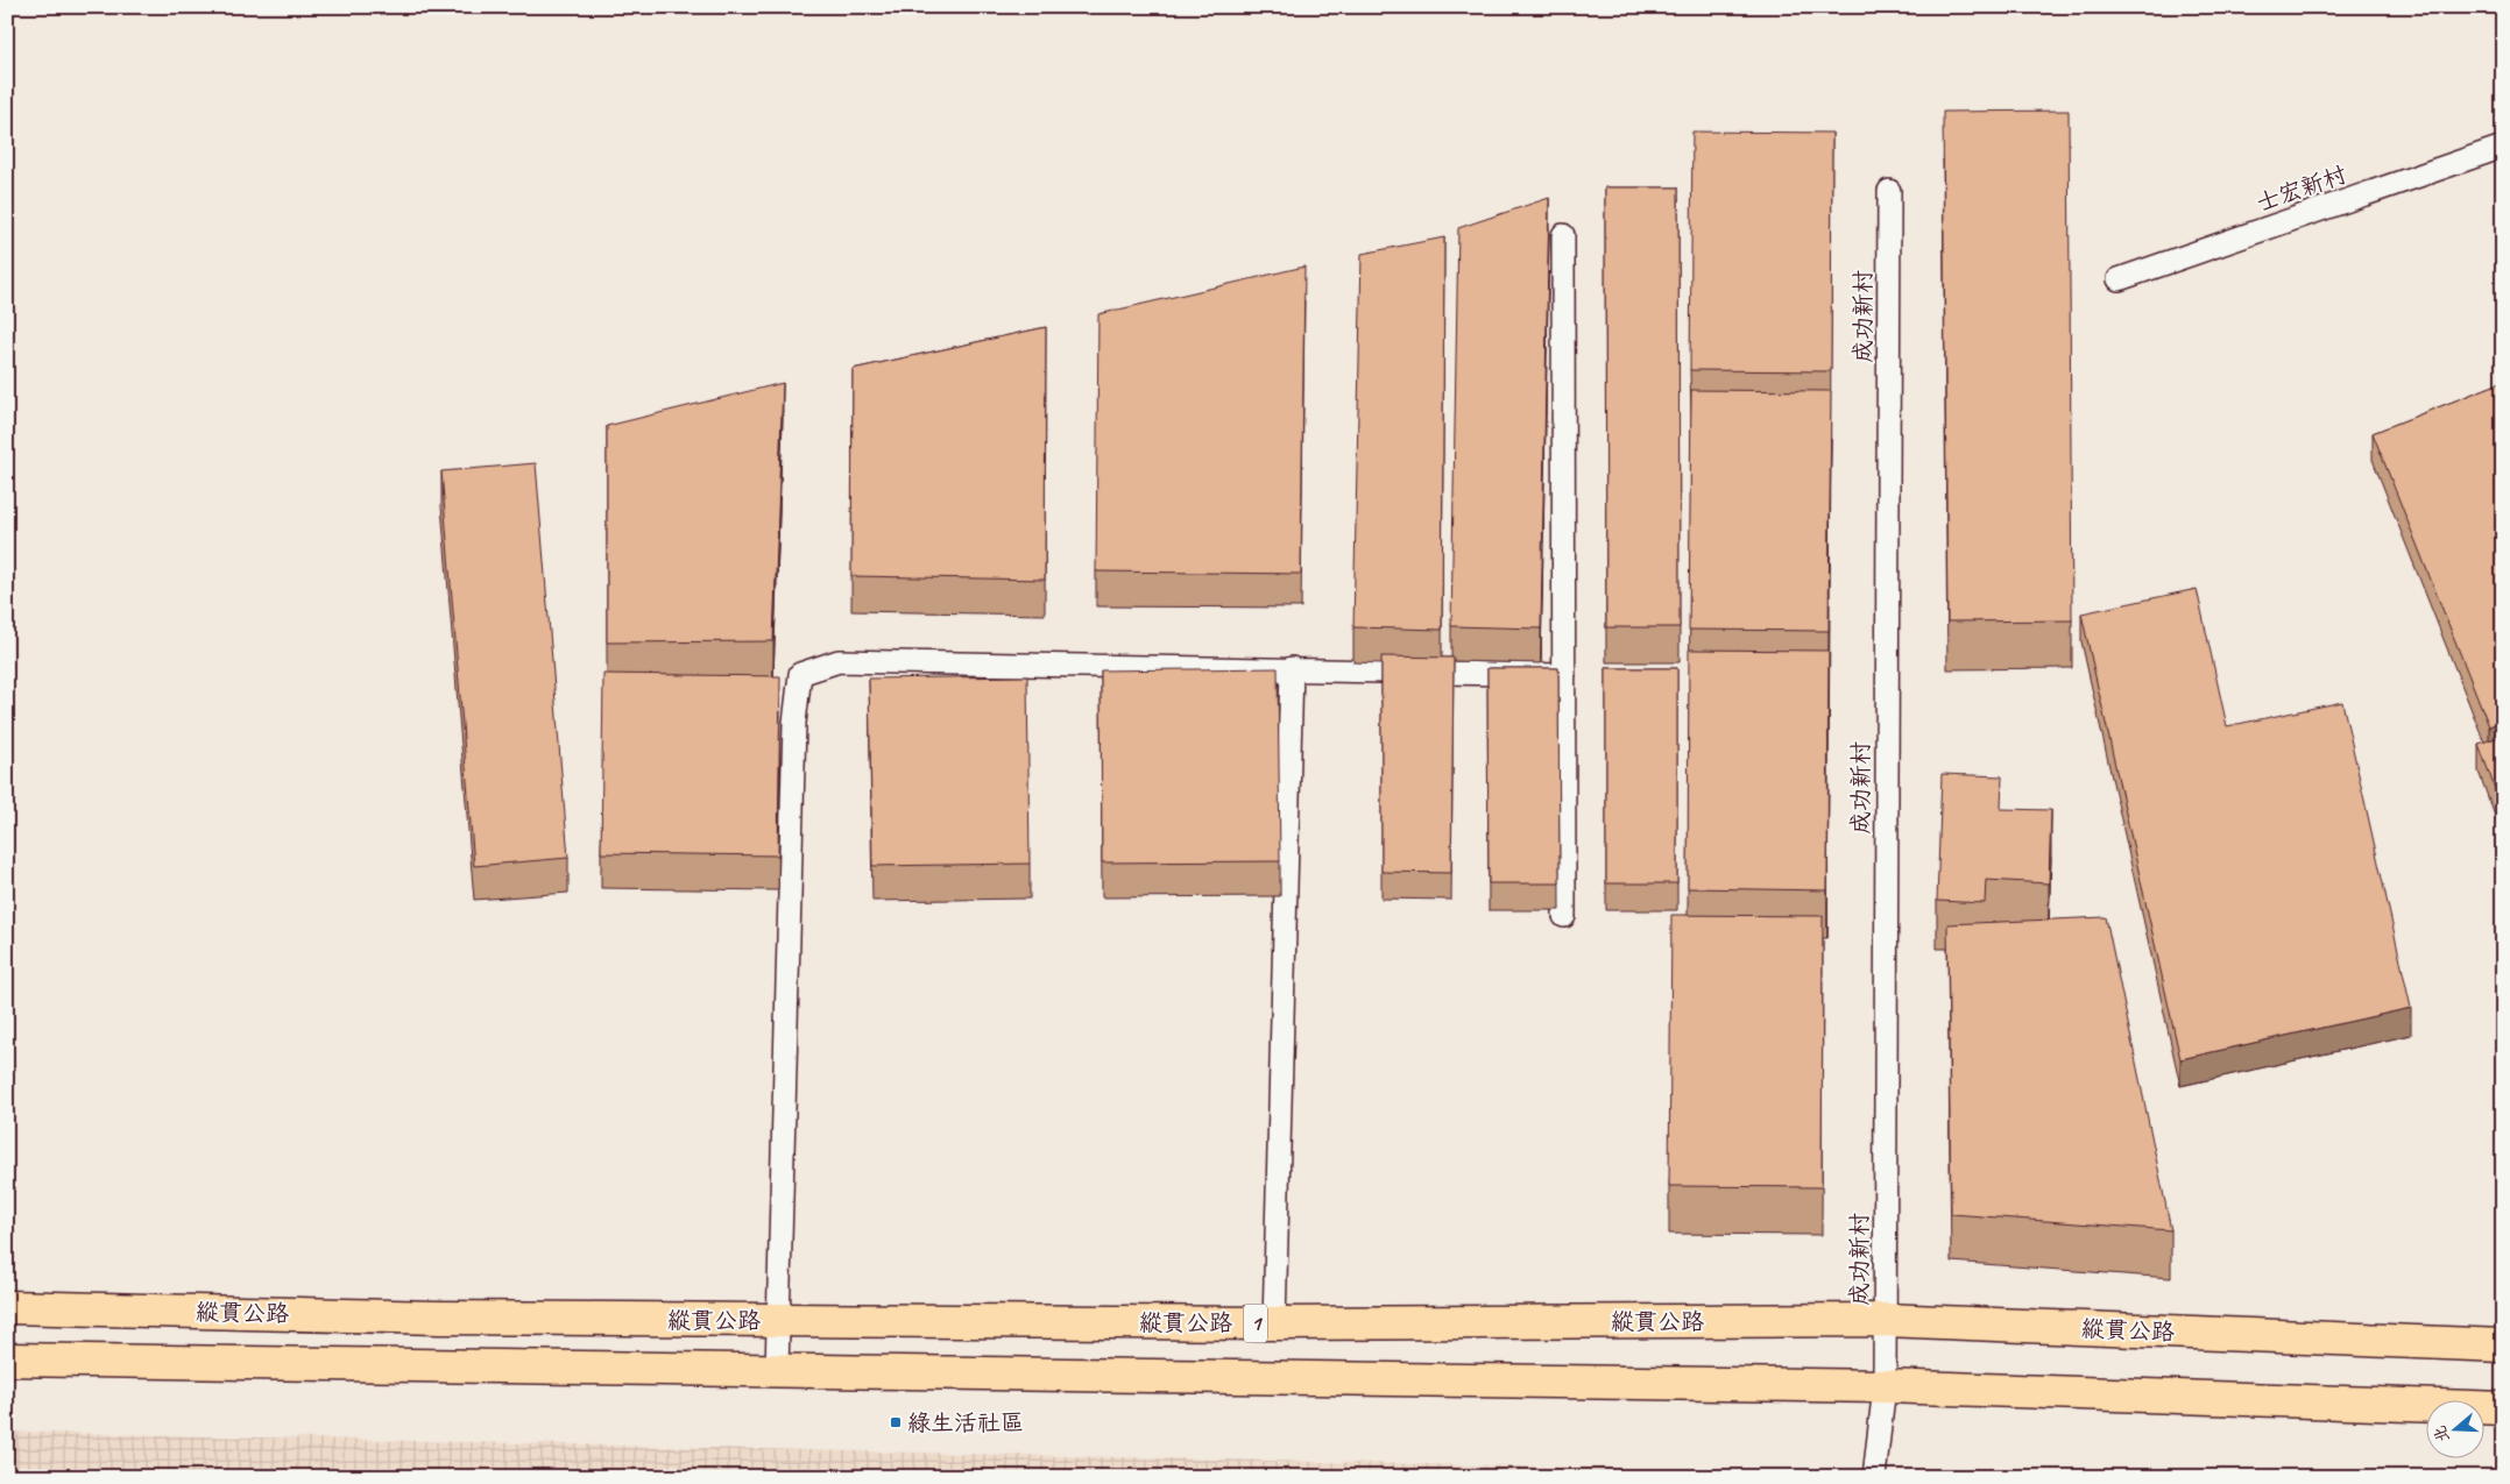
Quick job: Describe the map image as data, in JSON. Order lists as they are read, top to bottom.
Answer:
{
  "streets": {
    "main road": ["縱貫公路", "1"],
    "lane": ["士宏新村", "成功新村"]
  },
  "crossings": [
    ["成功新村", "縱貫公路"]
  ],
  "places": {
    "transit": ["綠生活社區"]
  },
  "north": "left"
}
